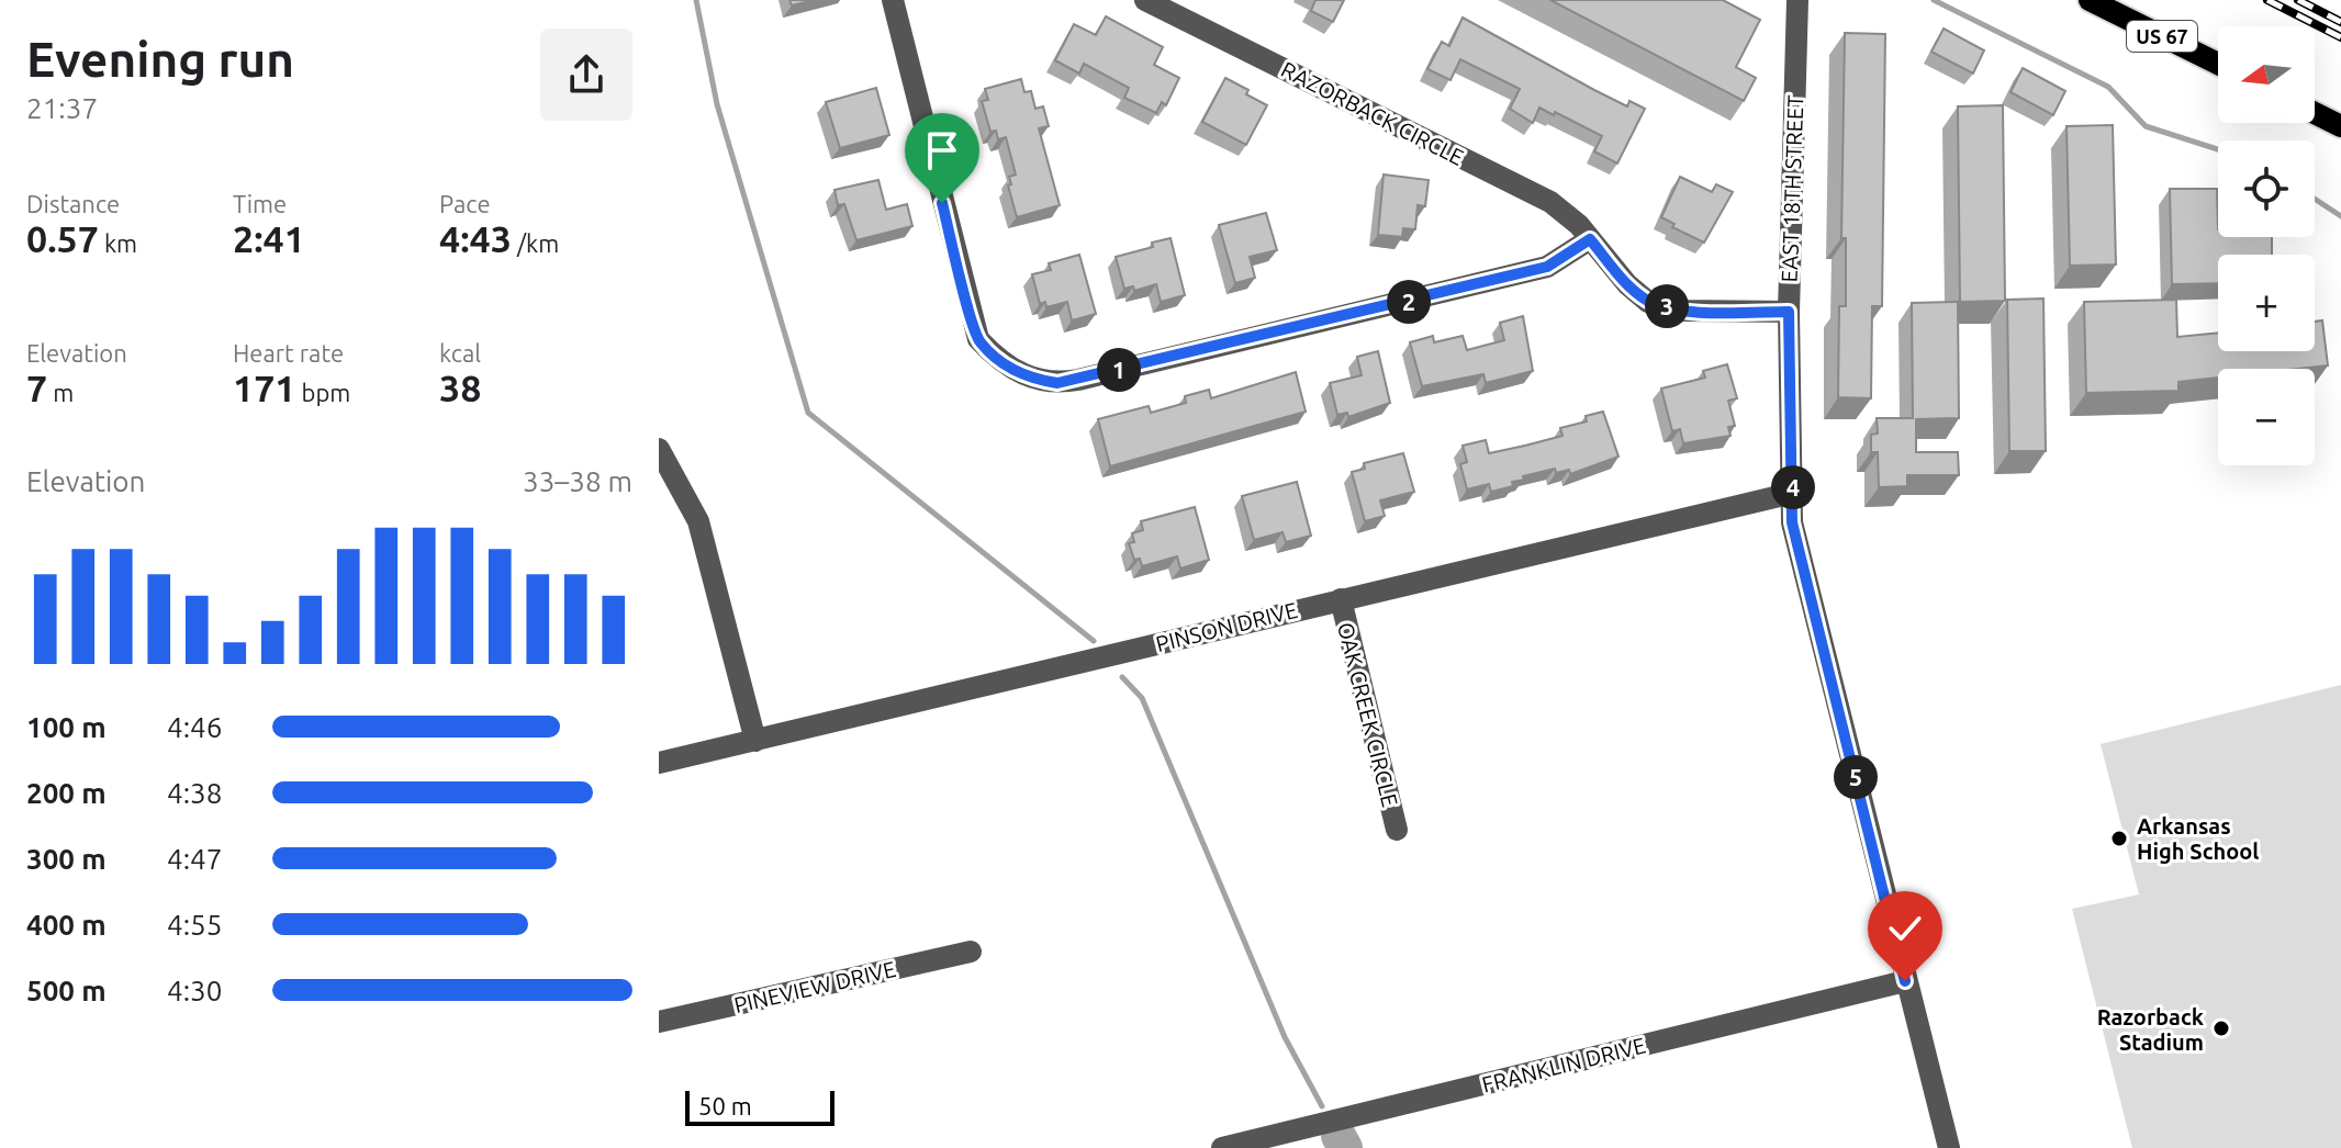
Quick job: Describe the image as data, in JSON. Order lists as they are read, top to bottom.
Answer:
{
  "streets": {
    "main road": ["US 67"],
    "street": [
      "RAZORBACK CIRCLE",
      "EAST 18TH STREET",
      "PINSON DRIVE",
      "OAK CREEK CIRCLE",
      "PINEVIEW DRIVE",
      "FRANKLIN DRIVE"
    ]
  },
  "crossings": [
    ["RAZORBACK CIRCLE", "EAST 18TH STREET"],
    ["EAST 18TH STREET", "PINSON DRIVE"],
    ["EAST 18TH STREET", "FRANKLIN DRIVE"],
    ["PINSON DRIVE", "OAK CREEK CIRCLE"]
  ],
  "places": ["Arkansas High School", "Razorback Stadium"],
  "scale_bar": "50 m",
  "north": "left",
  "page": {
    "heading": ["Evening run", "21:37"],
    "map_buttons": ["+", "−"],
    "stats": [
      ["Distance", "0.57 km"],
      ["Time", "2:41"],
      ["Pace", "4:43 /km"],
      ["Elevation", "7 m"],
      ["Heart rate", "171 bpm"],
      ["kcal", "38"]
    ],
    "pins": [
      "2",
      "3",
      "1",
      "4",
      "5"
    ],
    "chart": ["Elevation", "33–38 m"],
    "list": [
      {
        "name": "100 m",
        "note": "4:46"
      },
      {
        "name": "200 m",
        "note": "4:38"
      },
      {
        "name": "300 m",
        "note": "4:47"
      },
      {
        "name": "400 m",
        "note": "4:55"
      },
      {
        "name": "500 m",
        "note": "4:30"
      }
    ],
    "scale": "50 m"
  }
}
